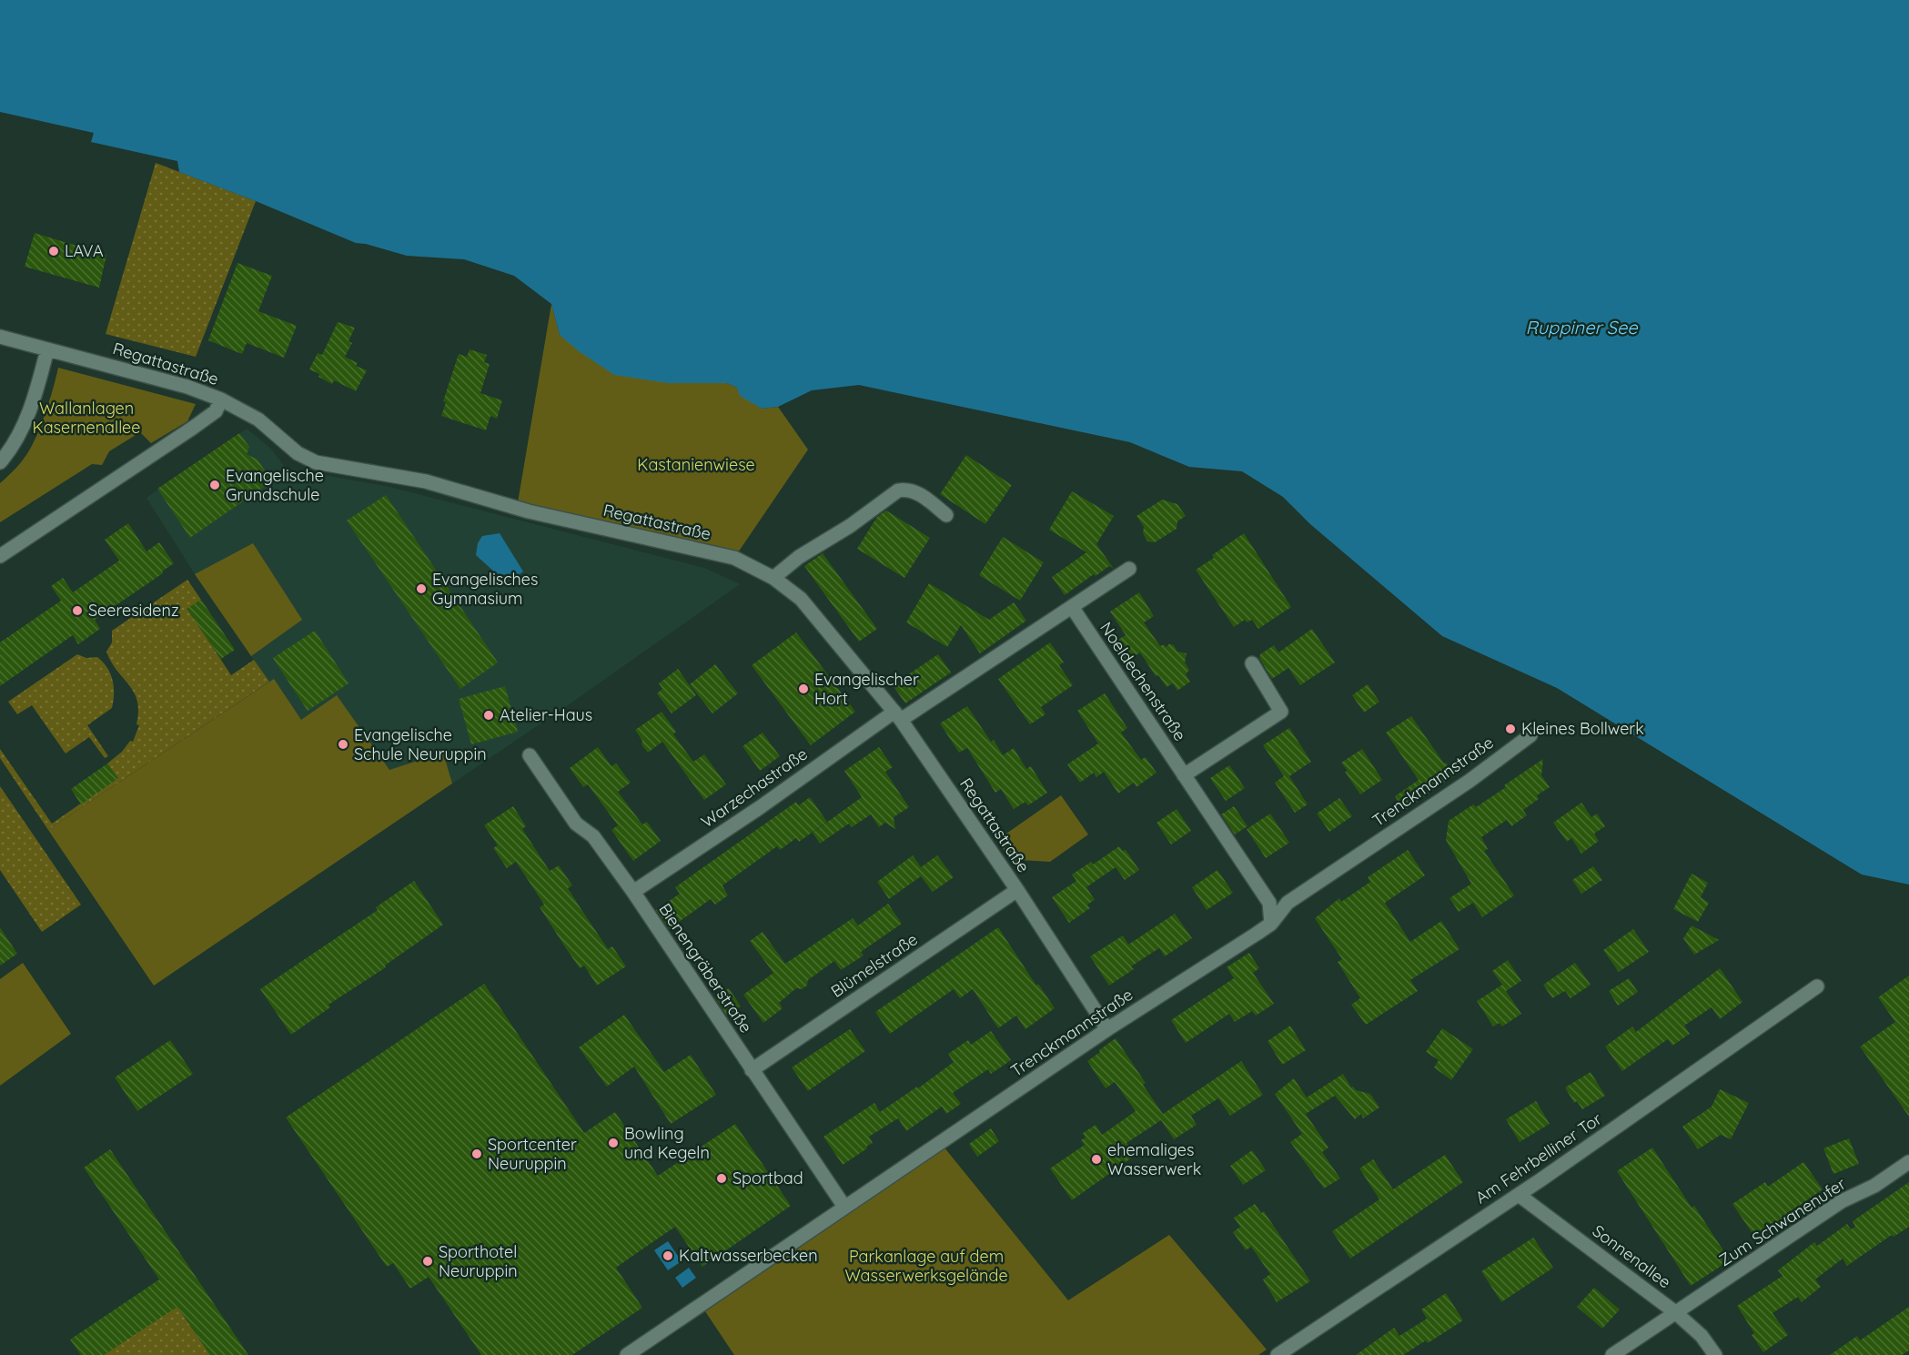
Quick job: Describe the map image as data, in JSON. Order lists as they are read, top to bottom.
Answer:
{
  "streets": {
    "street": [
      "Regattastraße",
      "Noeldechenstraße",
      "Trenckmannstraße",
      "Warzechastraße",
      "Blümelstraße",
      "Bienengräberstraße",
      "Am Fehrbelliner Tor",
      "Zum Schwanenufer",
      "Sonnenallee"
    ]
  },
  "crossings": [
    ["Regattastraße", "Trenckmannstraße"],
    ["Regattastraße", "Warzechastraße"],
    ["Regattastraße", "Blümelstraße"],
    ["Noeldechenstraße", "Trenckmannstraße"],
    ["Noeldechenstraße", "Warzechastraße"],
    ["Trenckmannstraße", "Bienengräberstraße"],
    ["Warzechastraße", "Bienengräberstraße"],
    ["Blümelstraße", "Bienengräberstraße"],
    ["Am Fehrbelliner Tor", "Sonnenallee"],
    ["Zum Schwanenufer", "Sonnenallee"]
  ],
  "water": ["Ruppiner See"],
  "parks": ["Wallanlagen Kasernenallee", "Kastanienwiese", "Parkanlage auf dem Wasserwerksgelände"],
  "places": [
    "LAVA",
    "Evangelische Grundschule",
    "Evangelisches Gymnasium",
    "Seeresidenz",
    "Evangelischer Hort",
    "Atelier-Haus",
    "Kleines Bollwerk",
    "Evangelische Schule Neuruppin",
    "Bowling und Kegeln",
    "Sportcenter Neuruppin",
    "ehemaliges Wasserwerk",
    "Sportbad",
    "Kaltwasserbecken",
    "Sporthotel Neuruppin"
  ]
}
